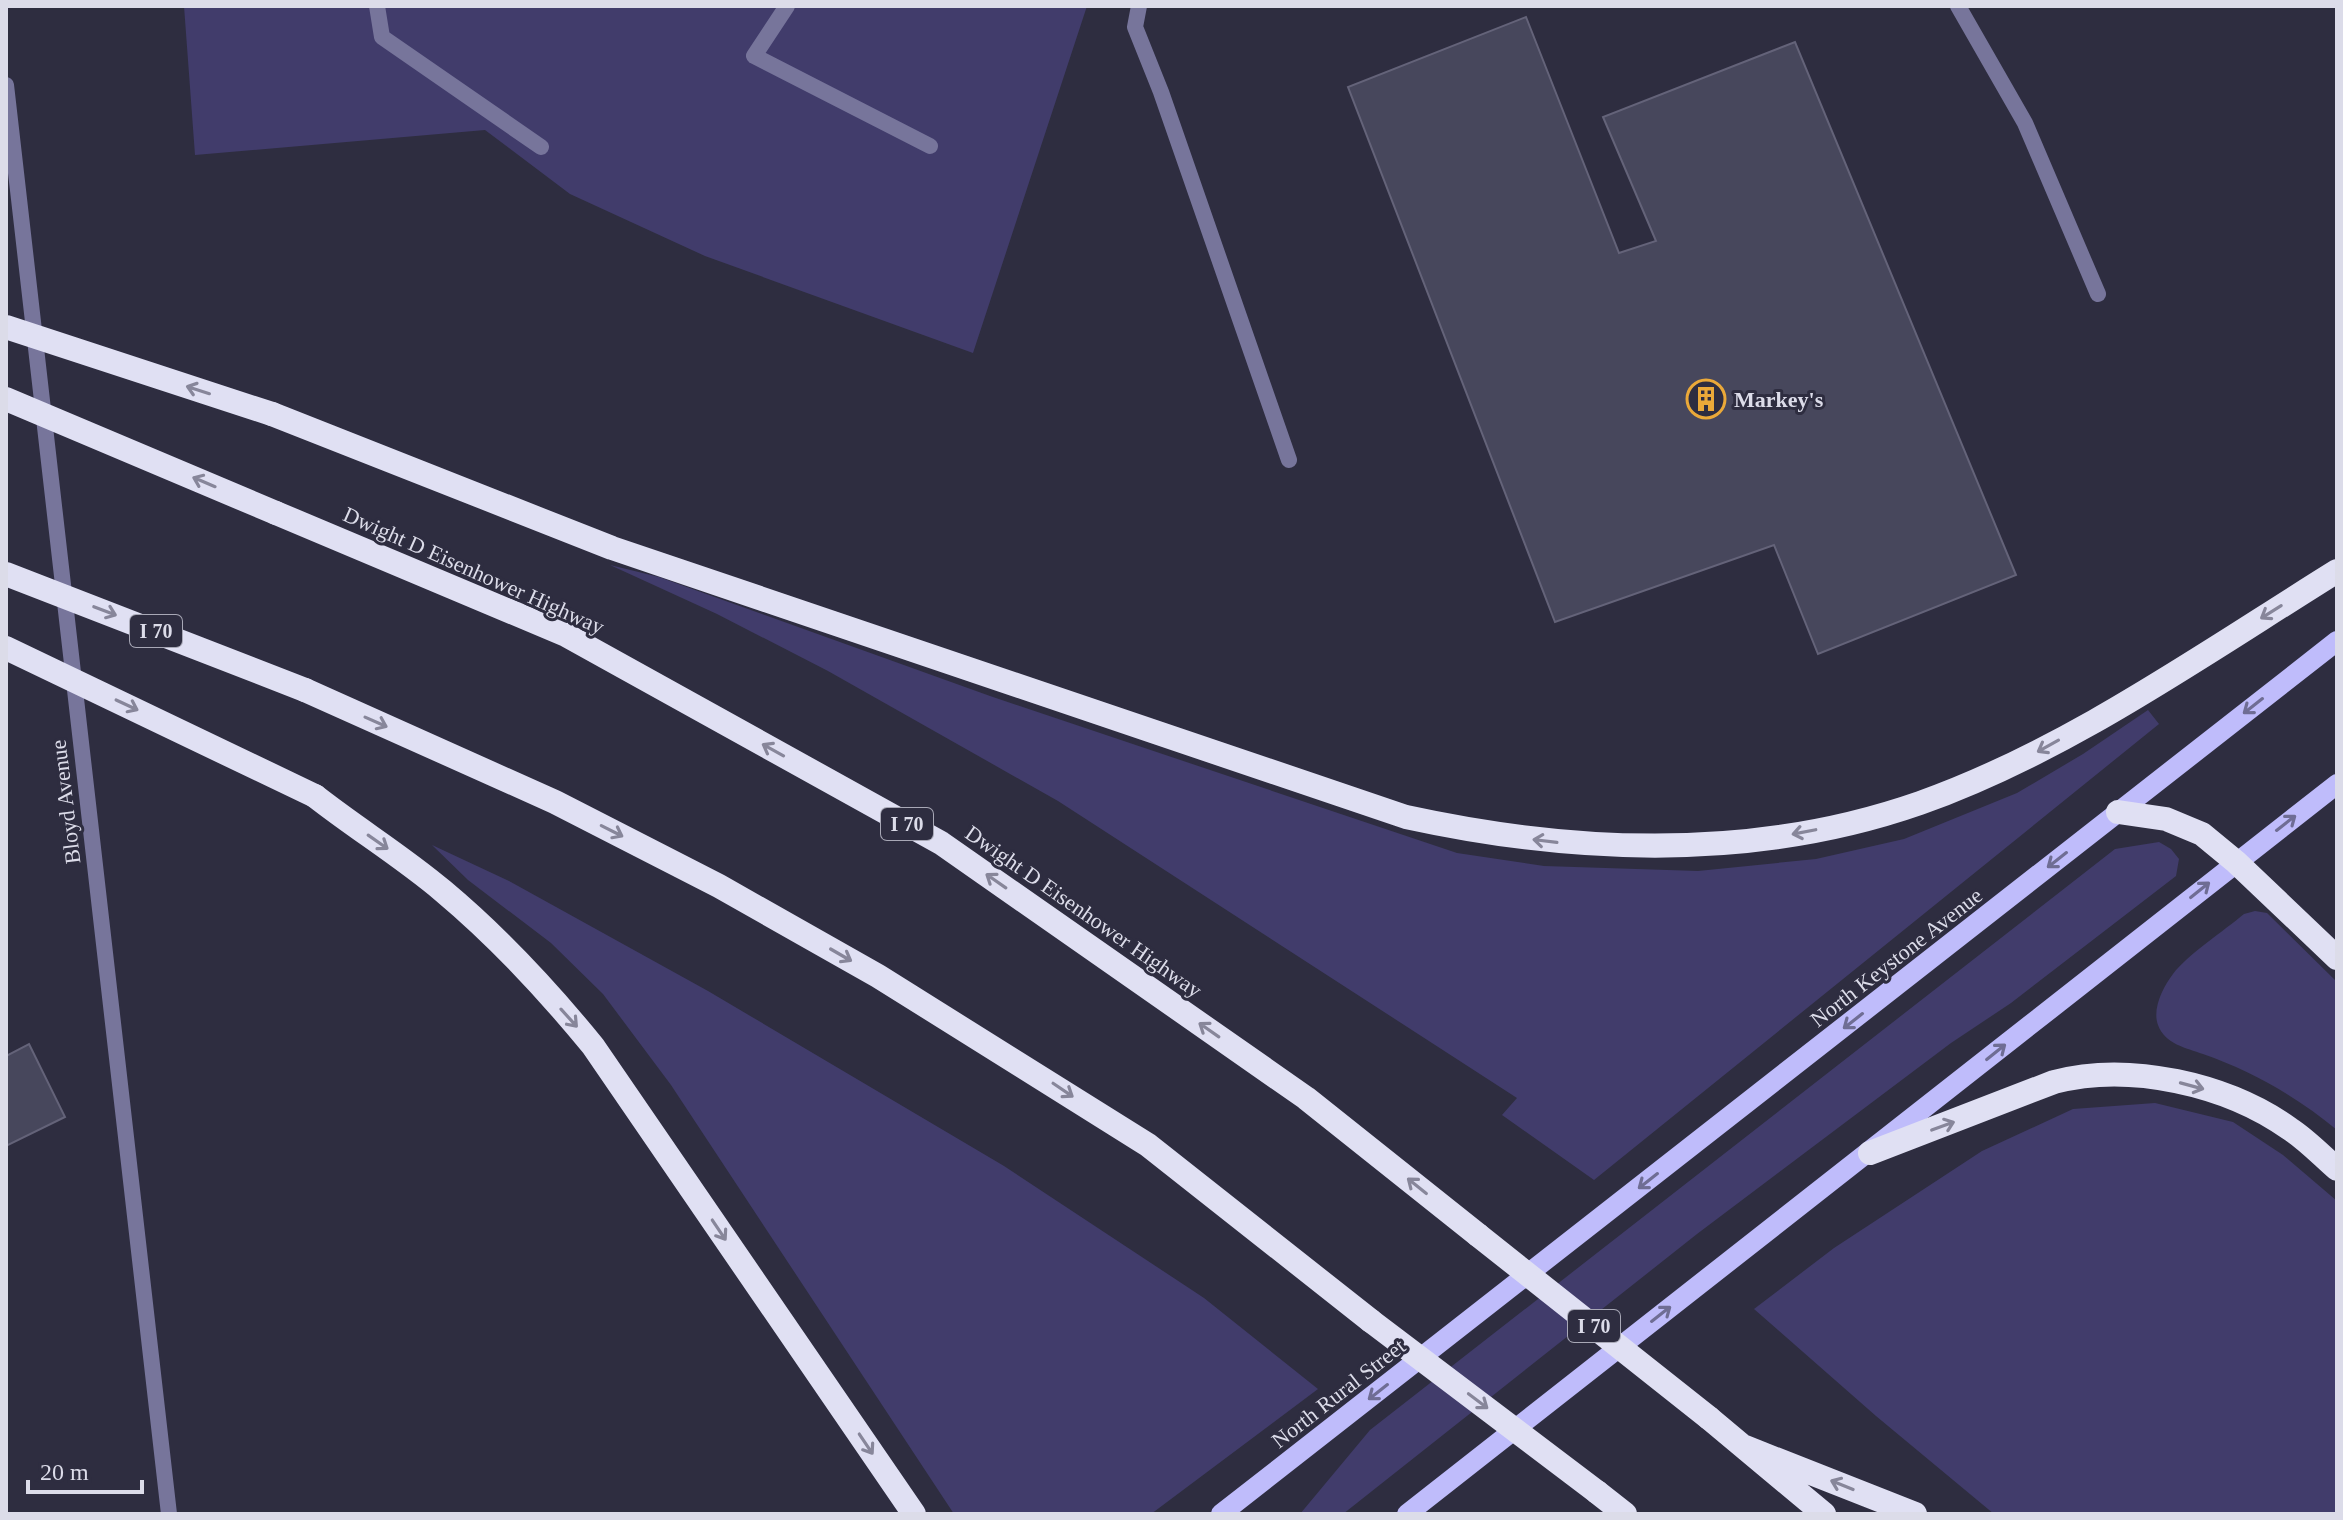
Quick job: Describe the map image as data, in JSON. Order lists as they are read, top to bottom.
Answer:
{
  "streets": {
    "highway": ["Dwight D Eisenhower Highway", "I 70"],
    "main road": ["North Keystone Avenue", "North Rural Street"],
    "street": ["Bloyd Avenue"]
  },
  "crossings": [
    ["North Keystone Avenue", "North Rural Street"]
  ],
  "places": {
    "building": ["Markey's"]
  },
  "scale_bar": "20 m"
}
